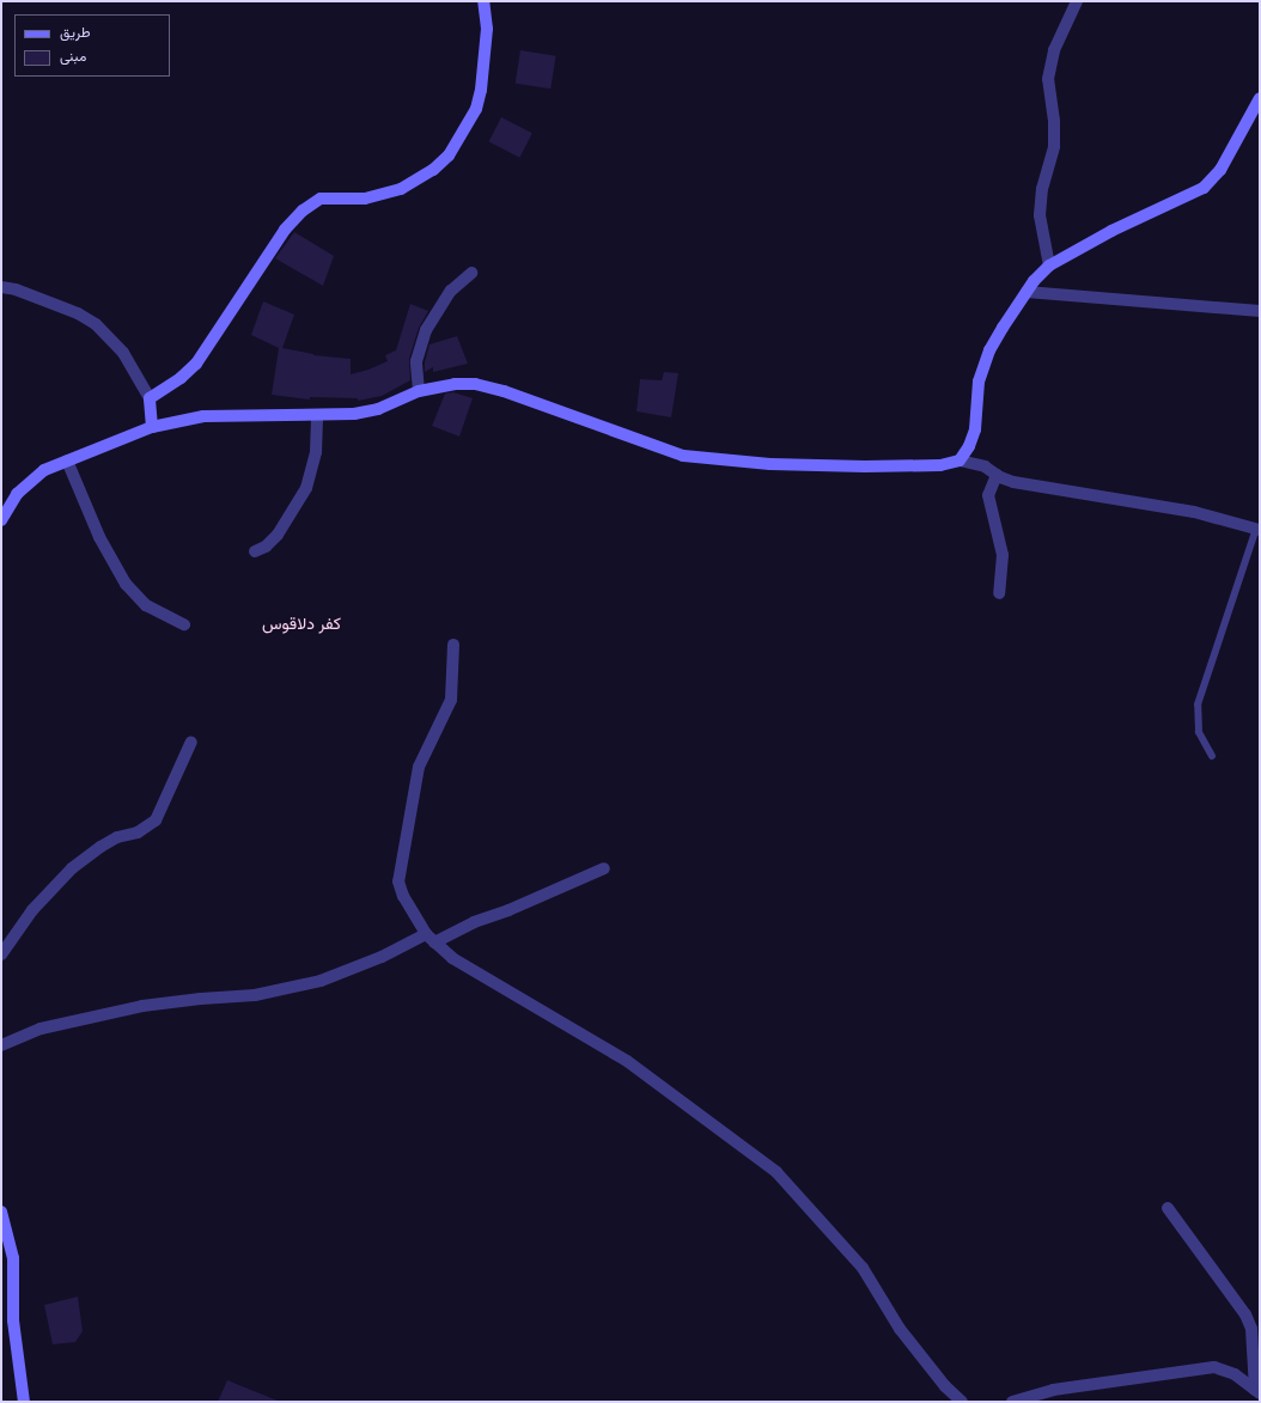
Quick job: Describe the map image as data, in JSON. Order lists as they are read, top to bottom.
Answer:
{
  "districts": ["كفر دلاقوس"],
  "legend": ["طريق", "مبنى"]
}
